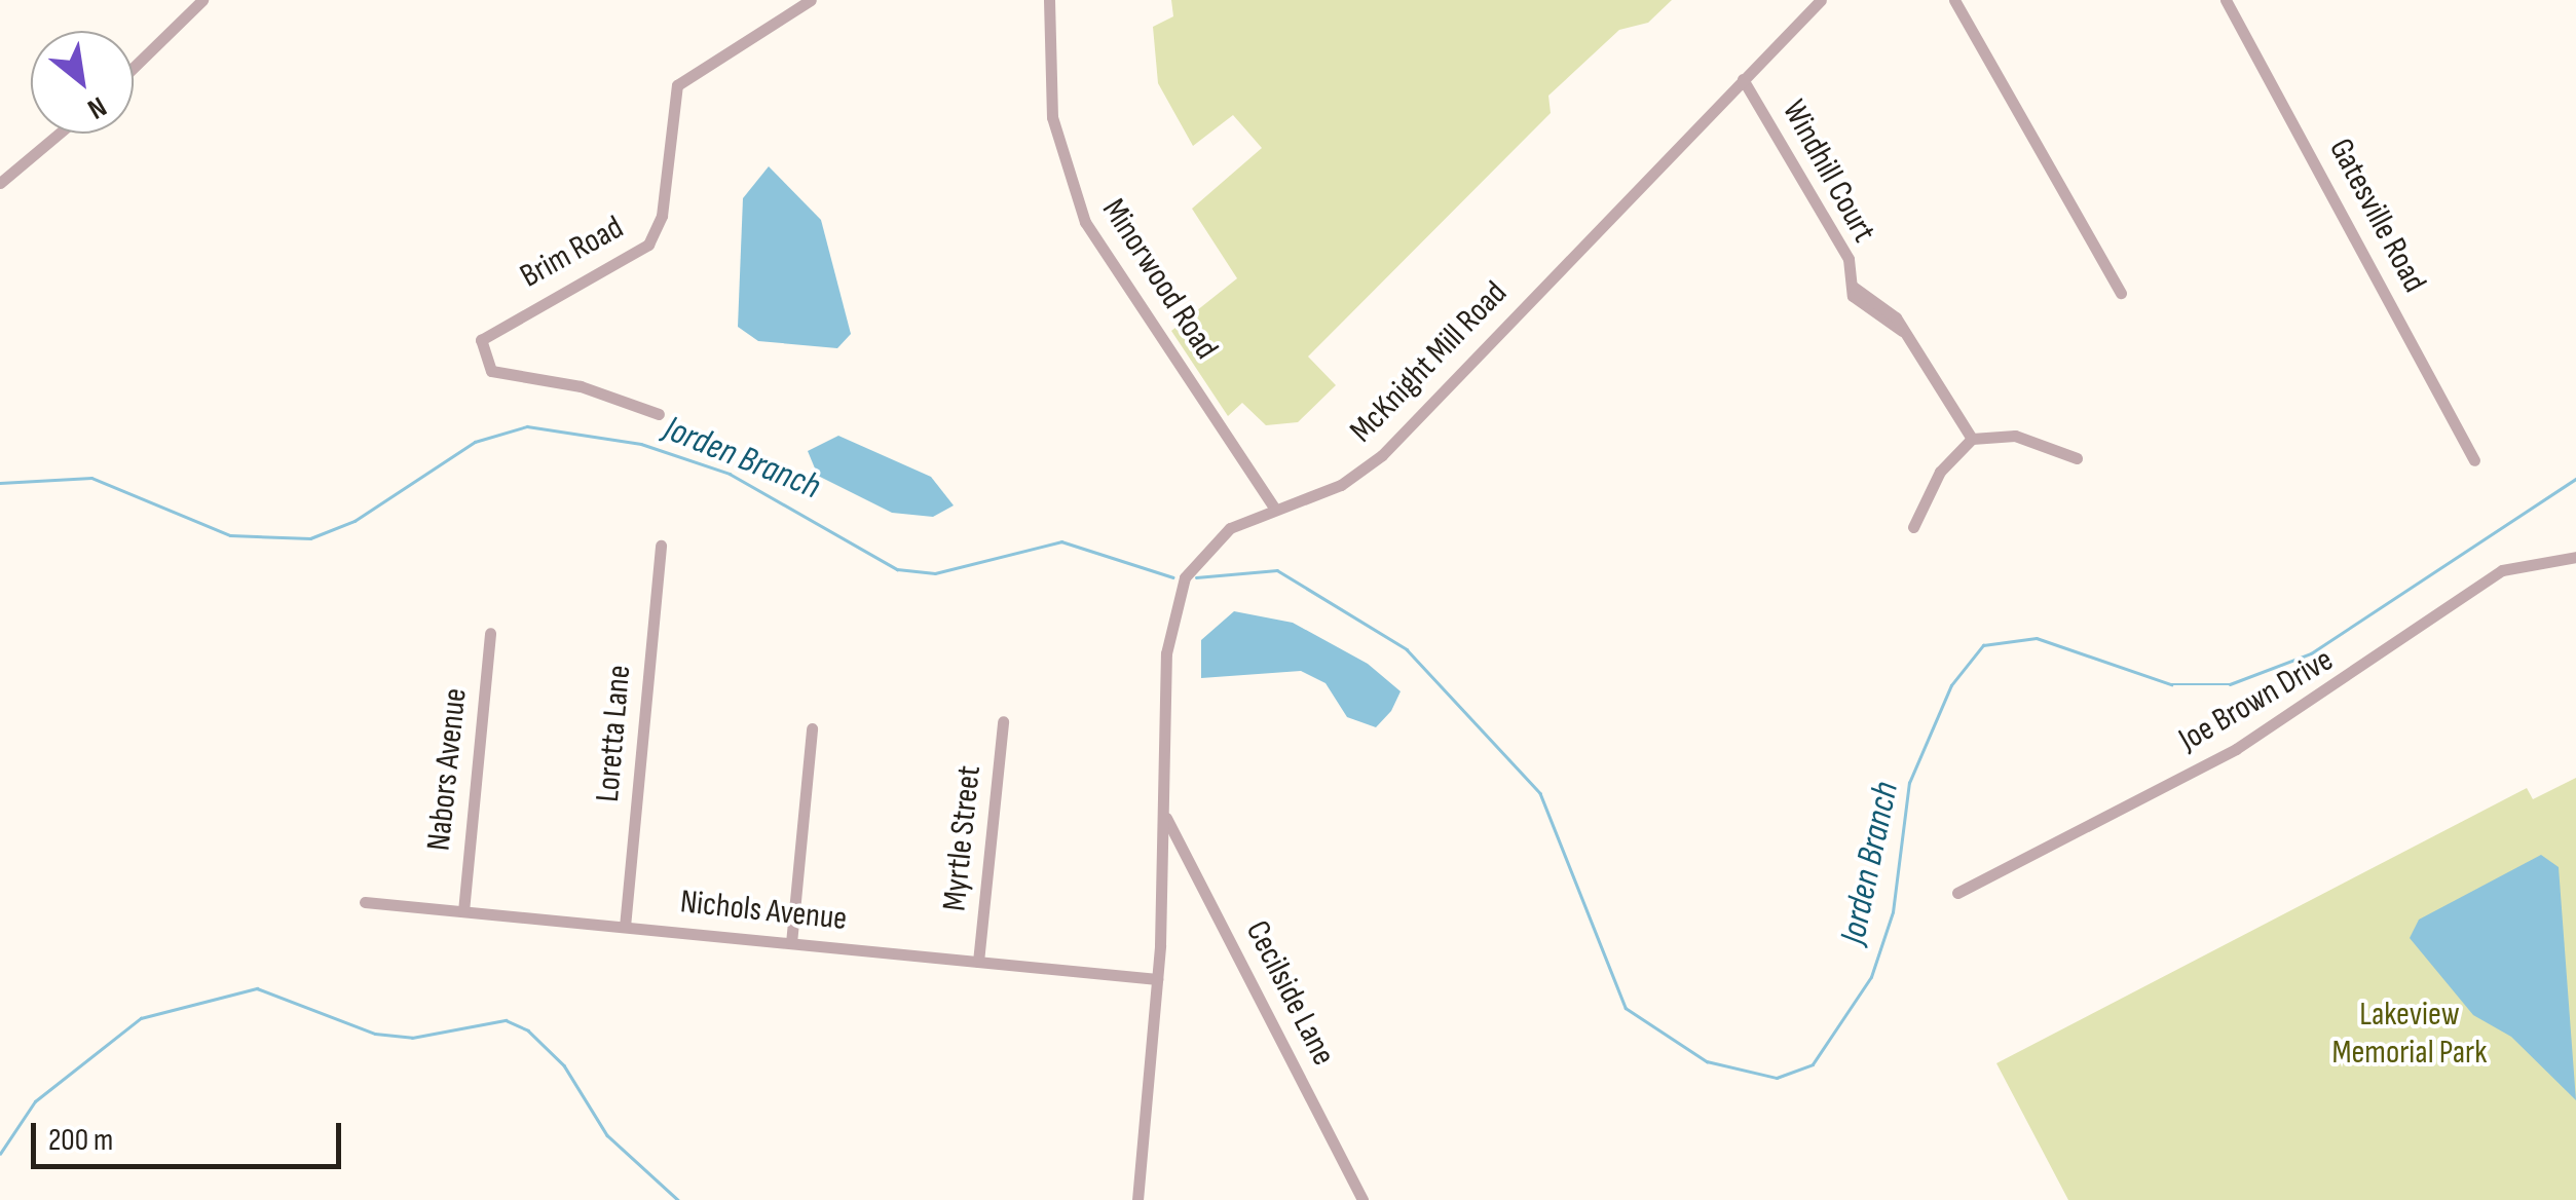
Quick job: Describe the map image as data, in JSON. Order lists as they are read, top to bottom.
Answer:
{
  "streets": {
    "street": [
      "Windhill Court",
      "Gatesville Road",
      "Brim Road",
      "Minorwood Road",
      "McKnight Mill Road",
      "Joe Brown Drive",
      "Loretta Lane",
      "Nabors Avenue",
      "Myrtle Street",
      "Nichols Avenue",
      "Cecilside Lane"
    ]
  },
  "crossings": [
    ["Windhill Court", "McKnight Mill Road"],
    ["Minorwood Road", "McKnight Mill Road"],
    ["McKnight Mill Road", "Nichols Avenue"],
    ["McKnight Mill Road", "Cecilside Lane"],
    ["Loretta Lane", "Nichols Avenue"],
    ["Nabors Avenue", "Nichols Avenue"],
    ["Myrtle Street", "Nichols Avenue"]
  ],
  "water": ["Jorden Branch"],
  "parks": ["Lakeview Memorial Park"],
  "scale_bar": "200 m",
  "north": "bottom right"
}
